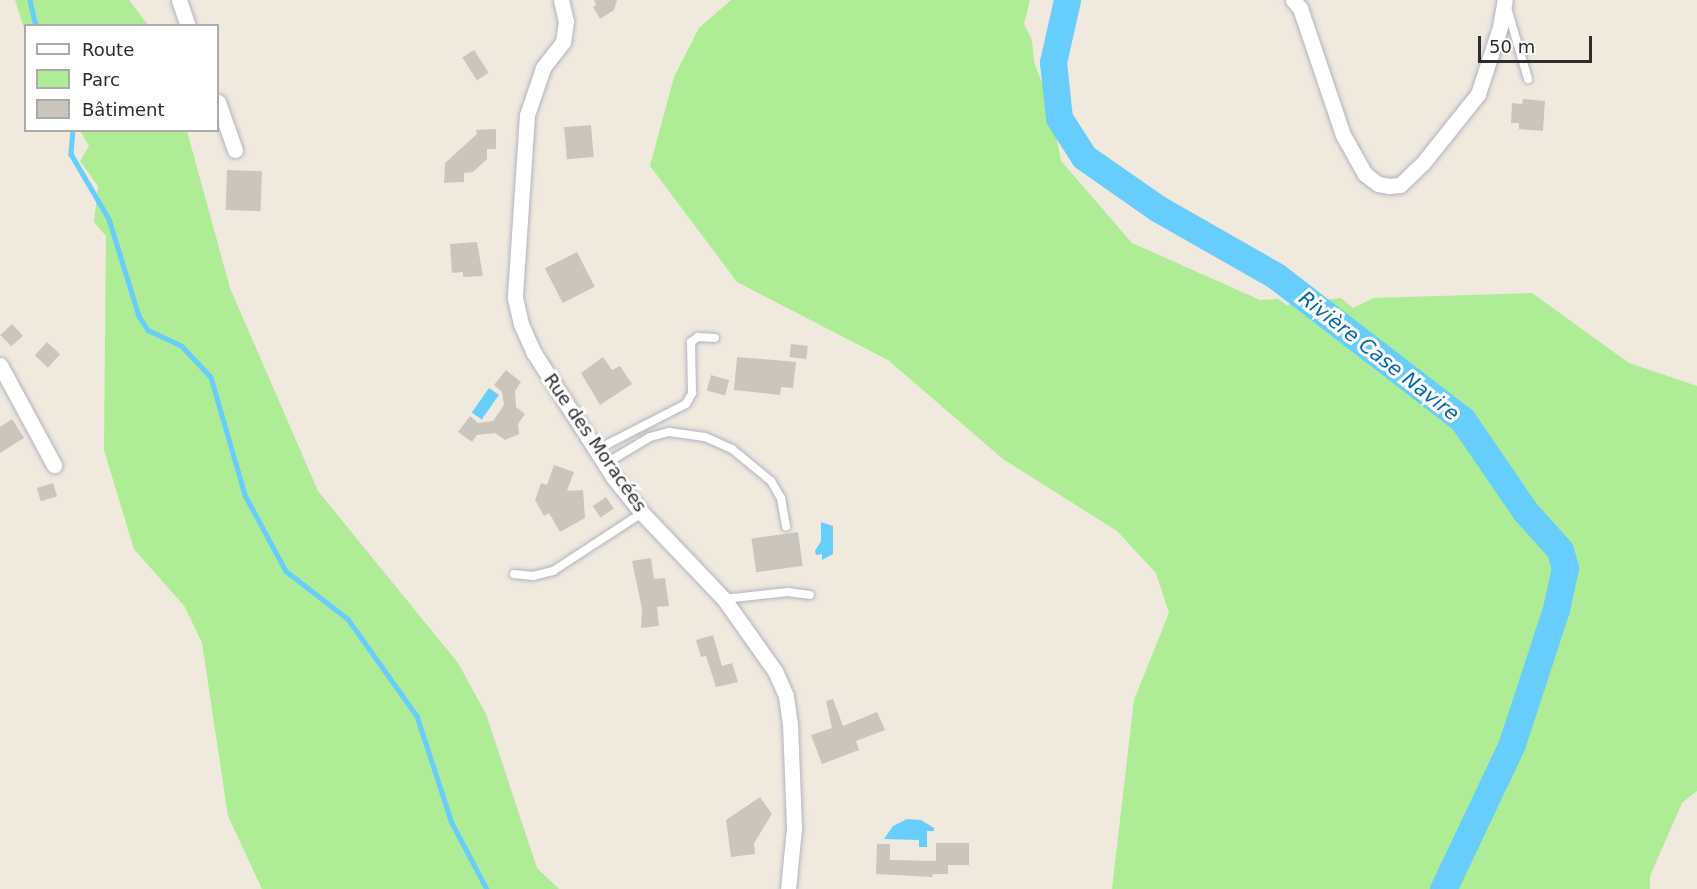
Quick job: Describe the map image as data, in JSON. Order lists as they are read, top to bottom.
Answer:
{
  "streets": {
    "street": ["Rue des Moracées"]
  },
  "water": ["Rivière Case Navire"],
  "legend": ["Route", "Parc", "Bâtiment"],
  "scale_bar": "50 m"
}
